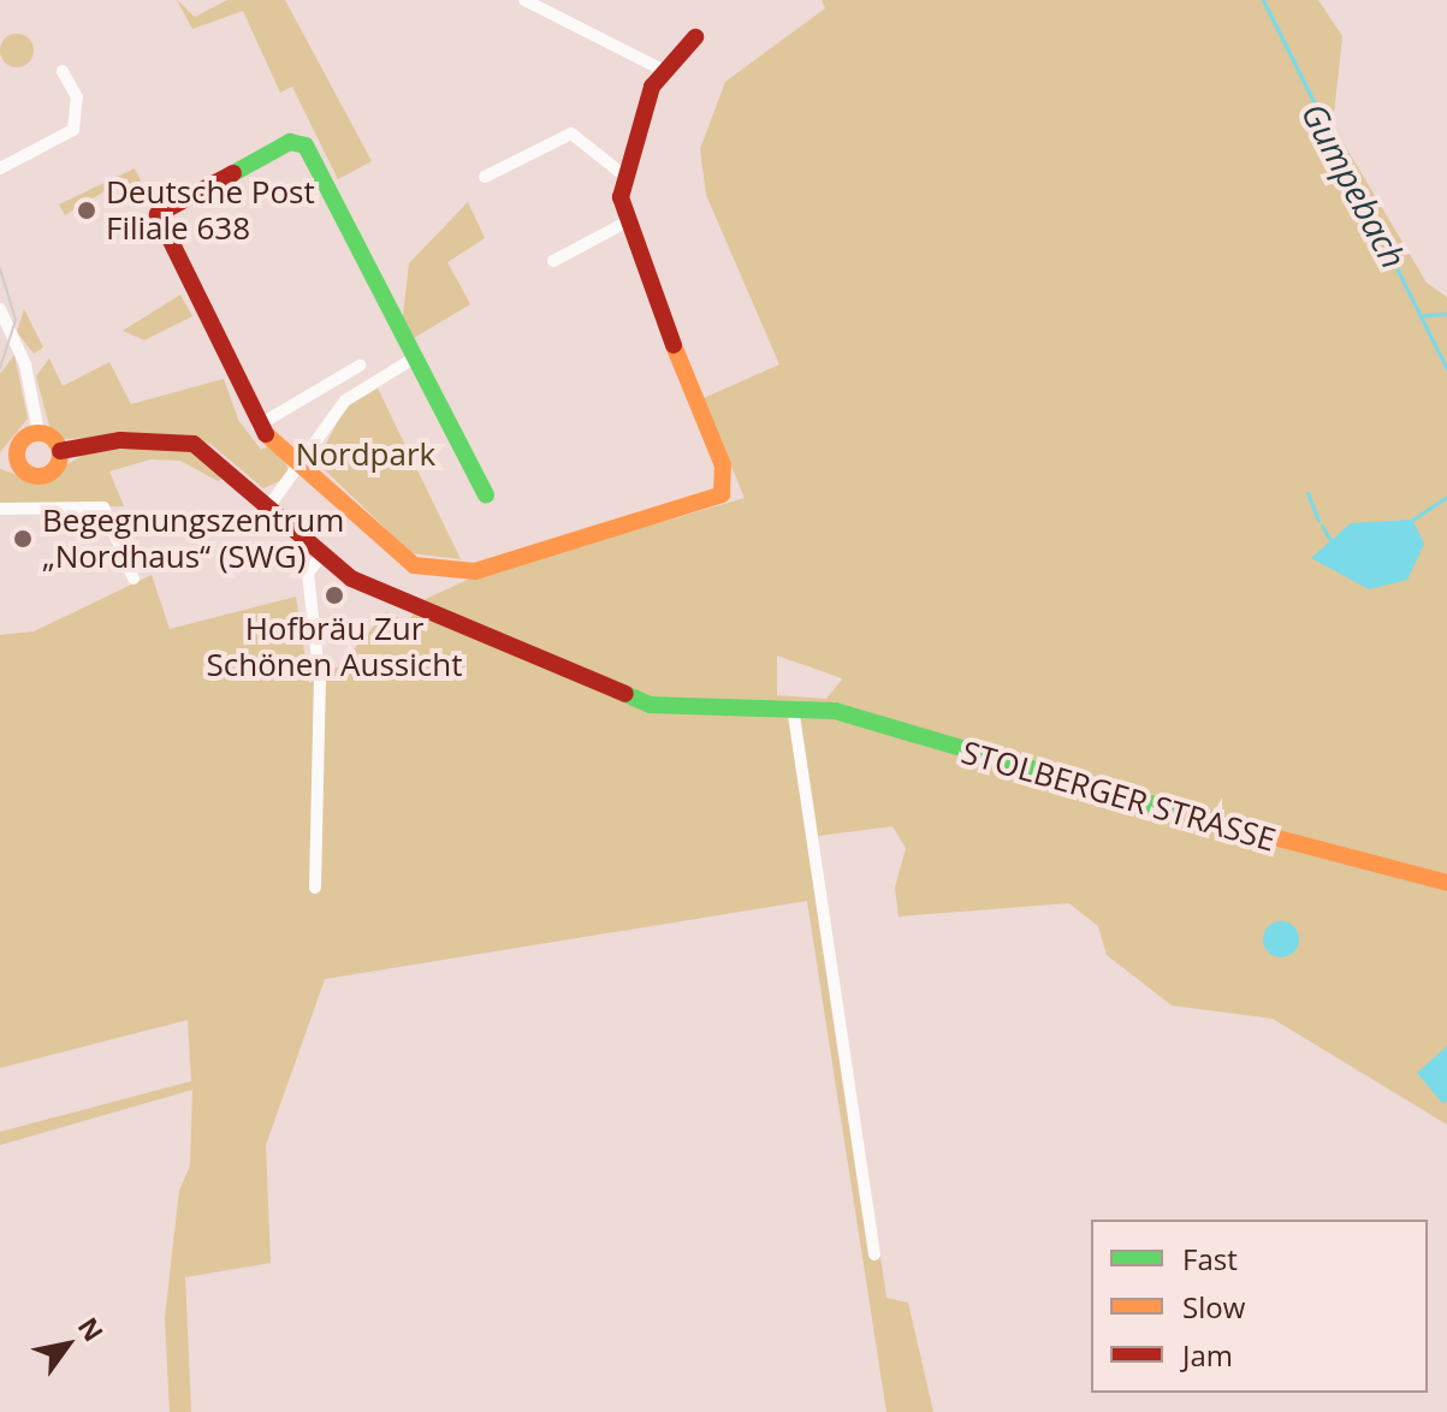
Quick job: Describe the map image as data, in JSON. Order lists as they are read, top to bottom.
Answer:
{
  "streets": {
    "street": ["STOLBERGER STRASSE"]
  },
  "water": ["Gumpebach"],
  "parks": ["Nordpark"],
  "places": ["Deutsche Post Filiale 638", "Begegnungszentrum „Nordhaus“ (SWG)", "Hofbräu Zur Schönen Aussicht"],
  "legend": ["Fast", "Slow", "Jam"],
  "north": "top right"
}
